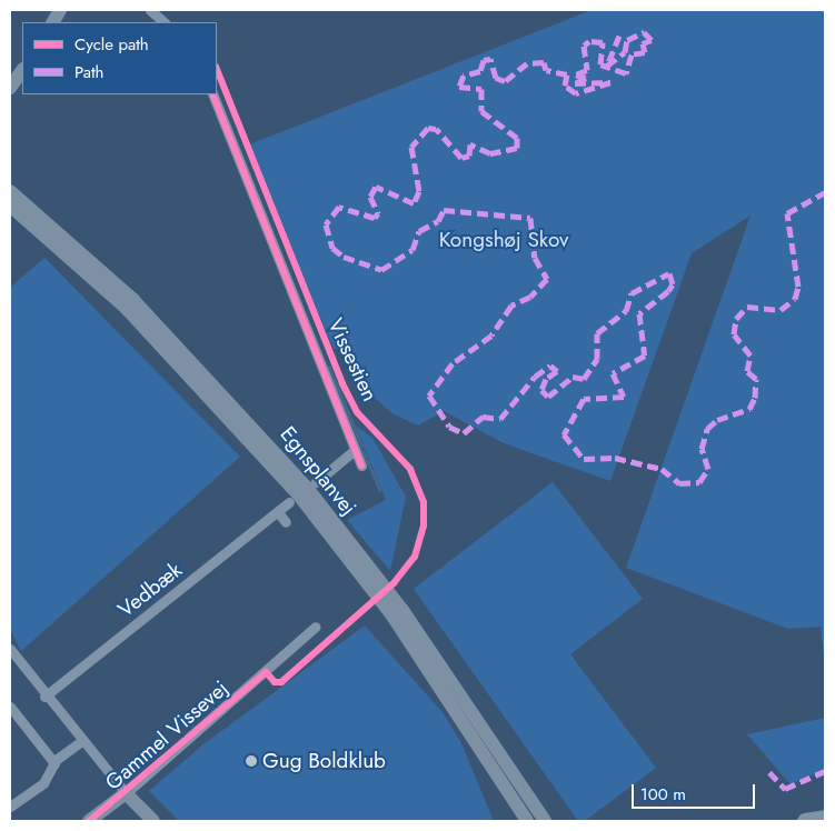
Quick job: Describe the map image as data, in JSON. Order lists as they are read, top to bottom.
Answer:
{
  "streets": {
    "main road": ["Egnsplanvej", "Gammel Vissevej"],
    "street": ["Vedbæk"],
    "cycle path": ["Vissestien"]
  },
  "parks": ["Kongshøj Skov"],
  "places": ["Gug Boldklub"],
  "legend": ["Cycle path", "Path"],
  "scale_bar": "100 m"
}
